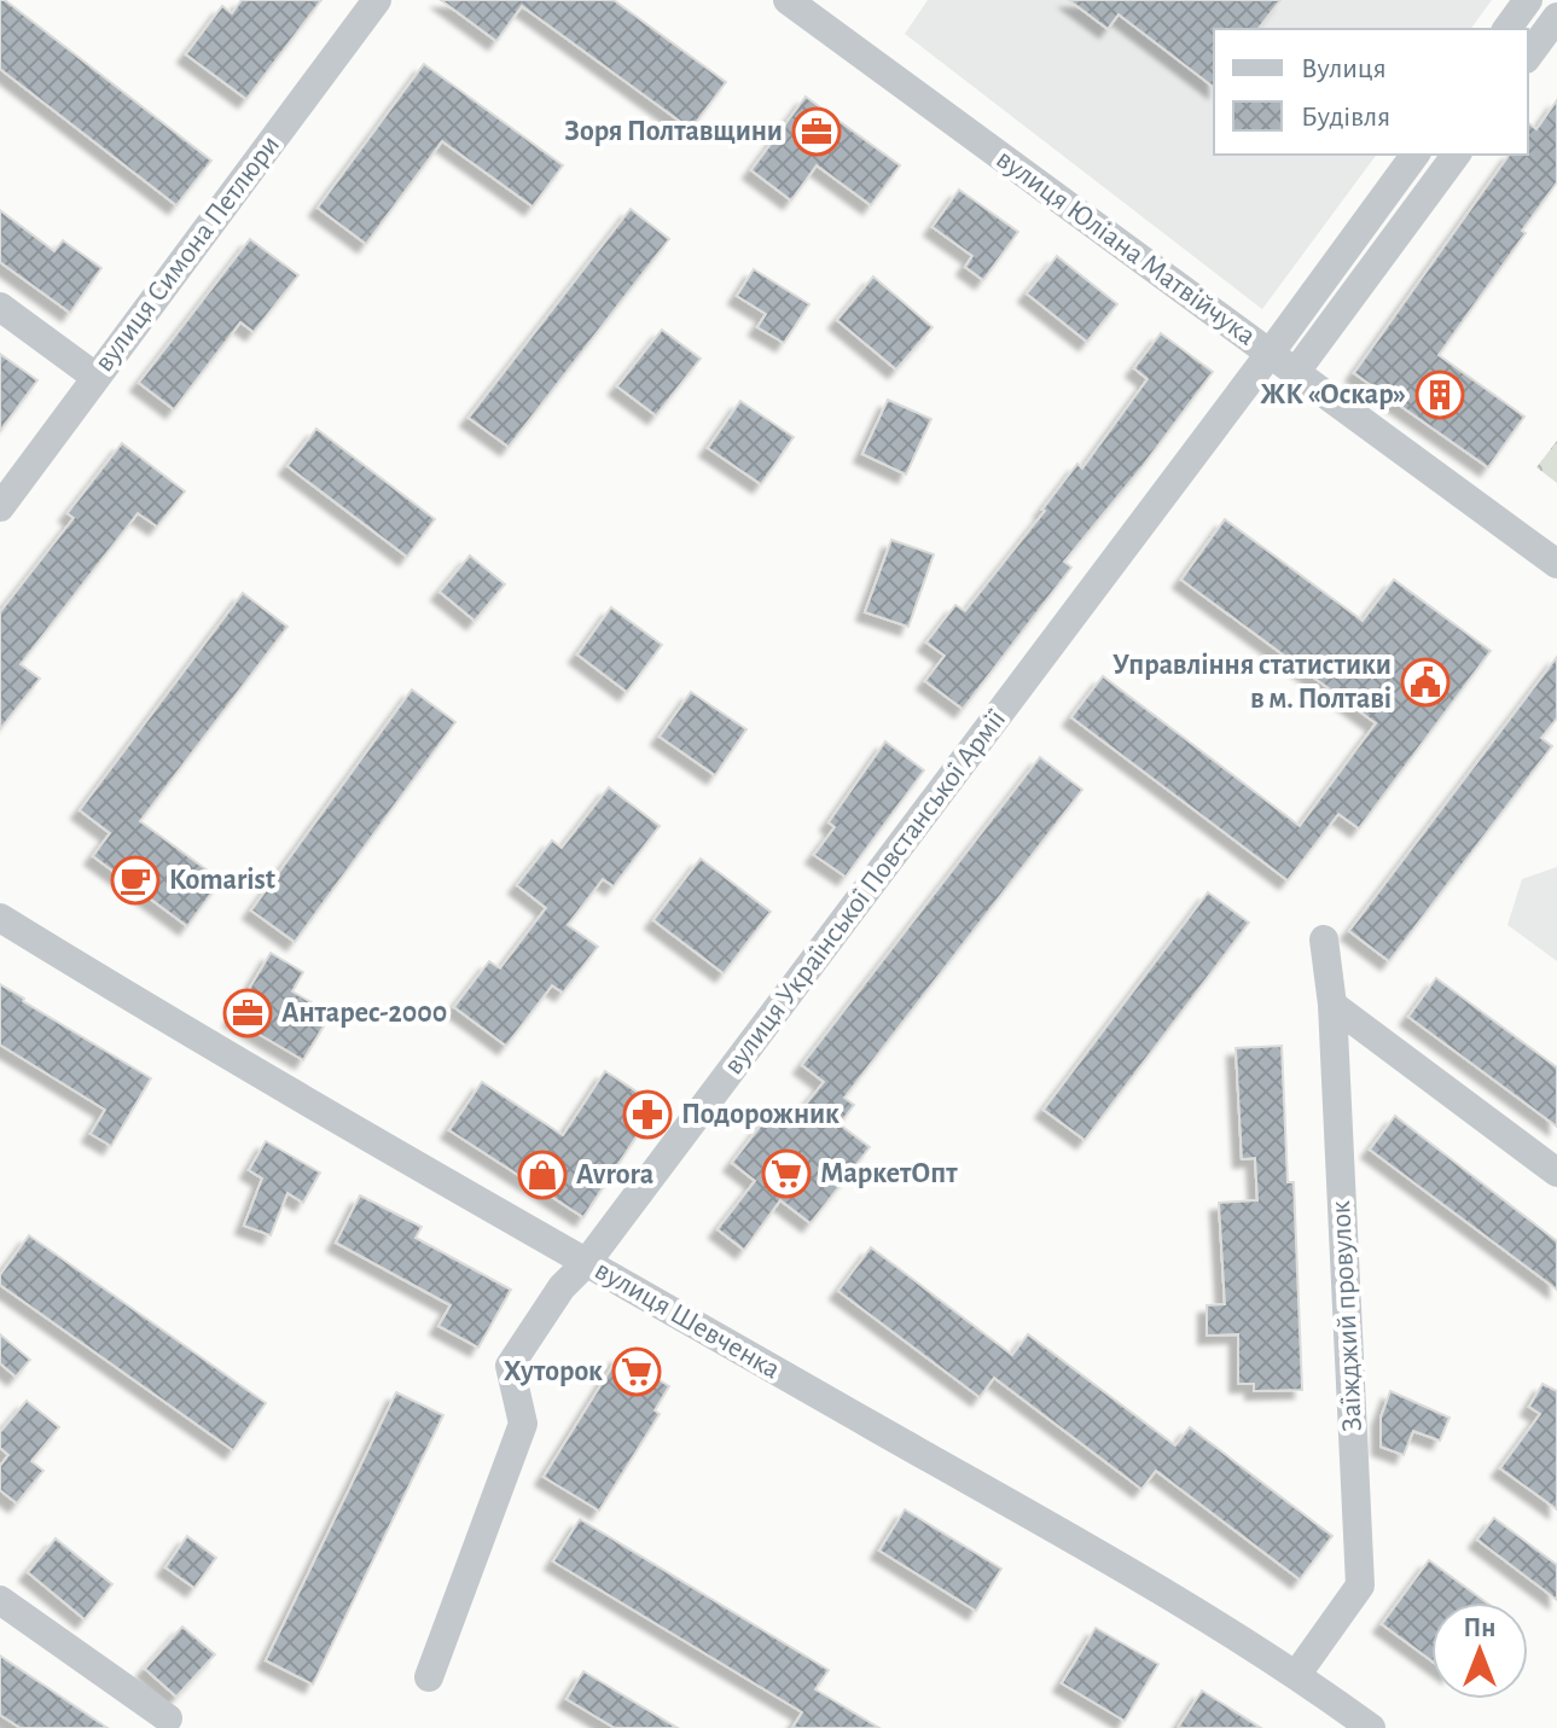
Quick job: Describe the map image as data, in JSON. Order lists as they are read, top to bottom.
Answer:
{
  "streets": {
    "street": [
      "вулиця Юліана Матвійчука",
      "вулиця Симона Петлюри",
      "вулиця Української Повстанської Армії",
      "Заїжджий провулок",
      "вулиця Шевченка"
    ]
  },
  "crossings": [
    ["вулиця Юліана Матвійчука", "вулиця Української Повстанської Армії"],
    ["вулиця Української Повстанської Армії", "вулиця Шевченка"],
    ["Заїжджий провулок", "вулиця Шевченка"]
  ],
  "places": {
    "office": ["Зоря Полтавщини", "Антарес-2000"],
    "building": ["ЖК «Оскар»"],
    "public building": ["Управління статистики в м. Полтаві"],
    "cafe": ["Komarist"],
    "pharmacy": ["Подорожник"],
    "supermarket": ["МаркетОпт", "Хуторок"],
    "shop": ["Avrora"]
  },
  "legend": ["Вулиця", "Будівля"],
  "north": "top"
}
